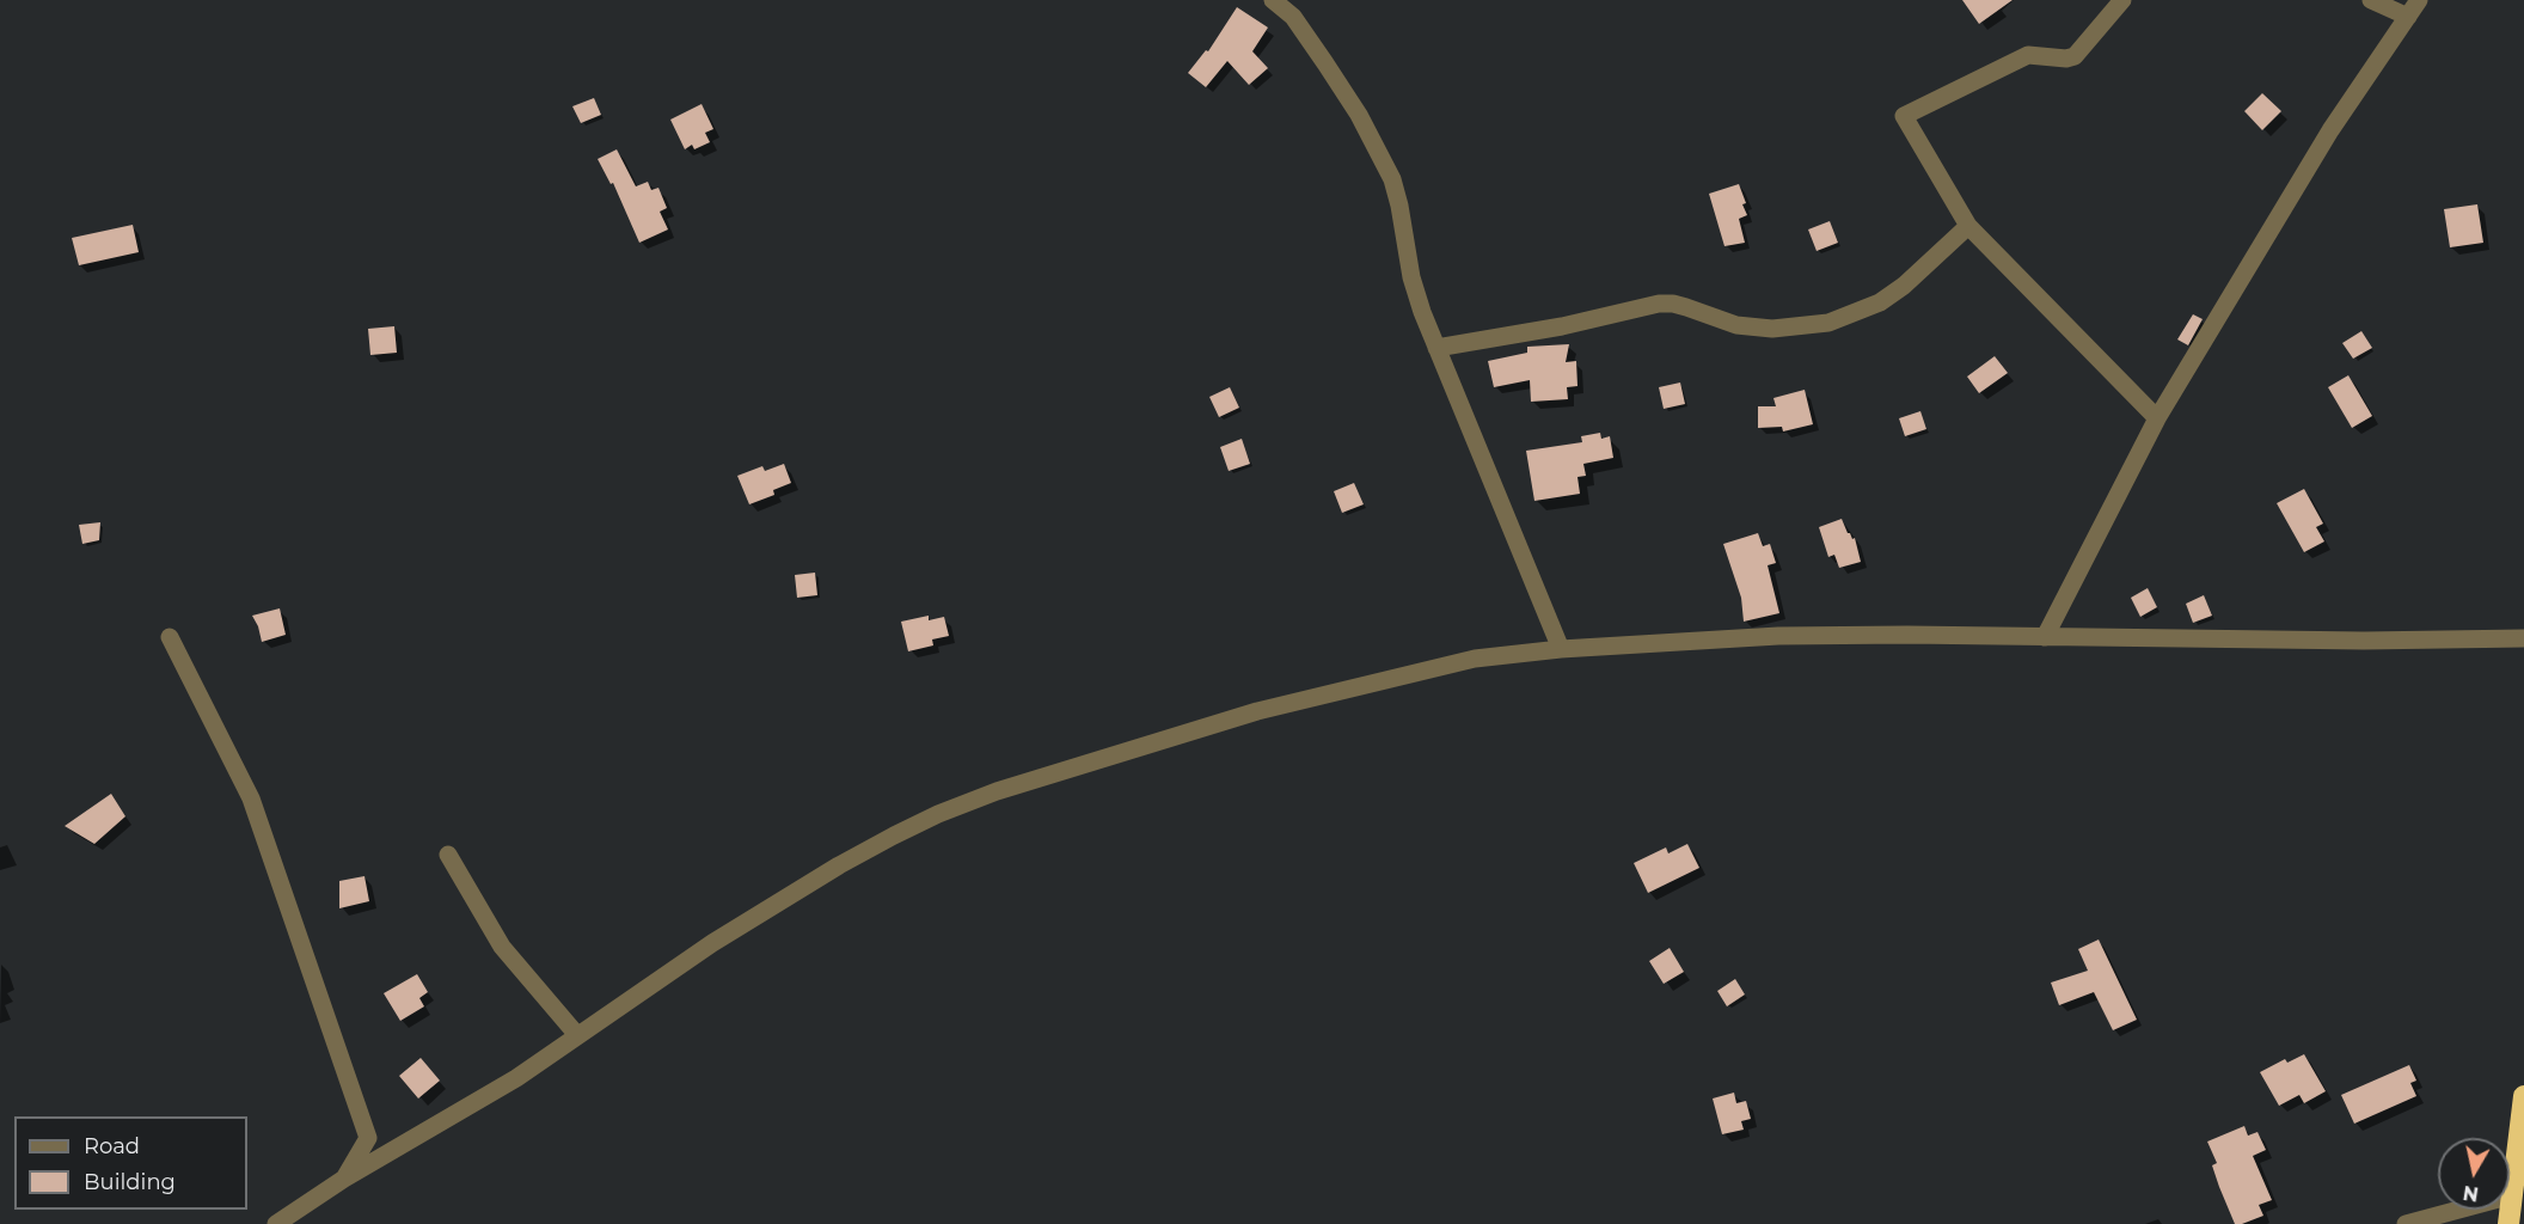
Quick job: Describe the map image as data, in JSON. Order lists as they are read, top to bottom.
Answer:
{
  "legend": ["Road", "Building"],
  "north": "bottom"
}
